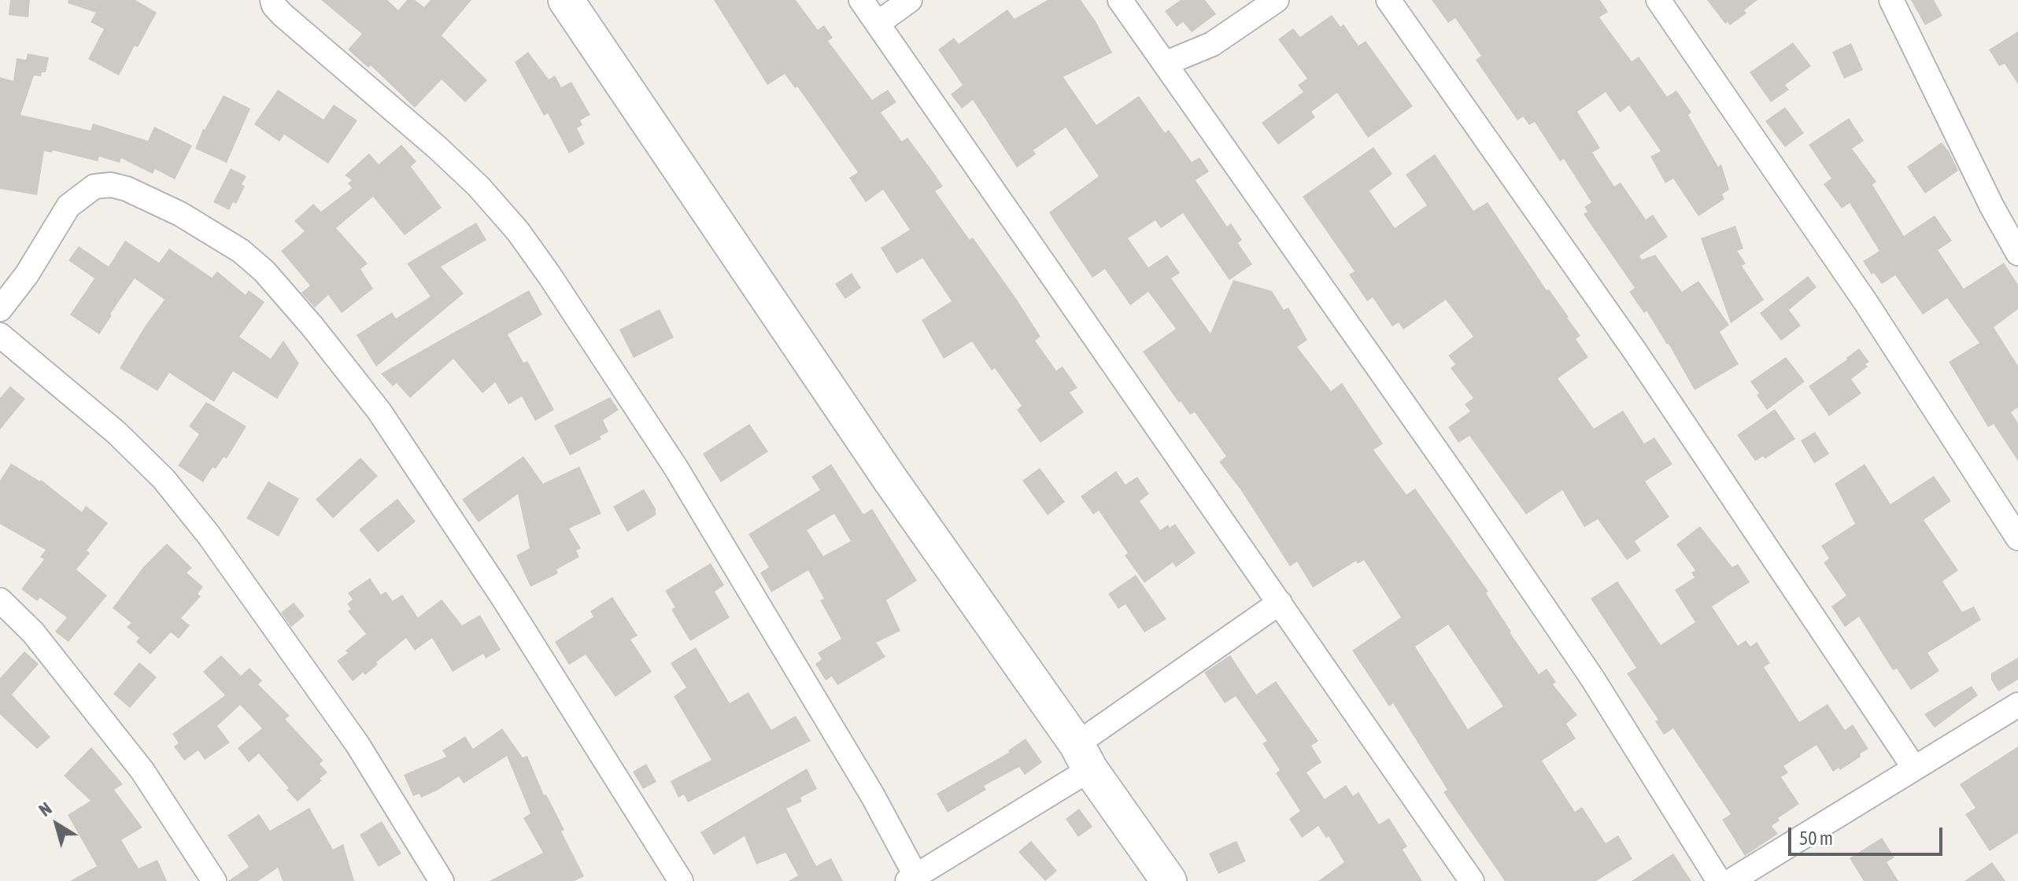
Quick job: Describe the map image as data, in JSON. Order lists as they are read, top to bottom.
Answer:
{
  "scale_bar": "50 m",
  "north": "top left"
}
